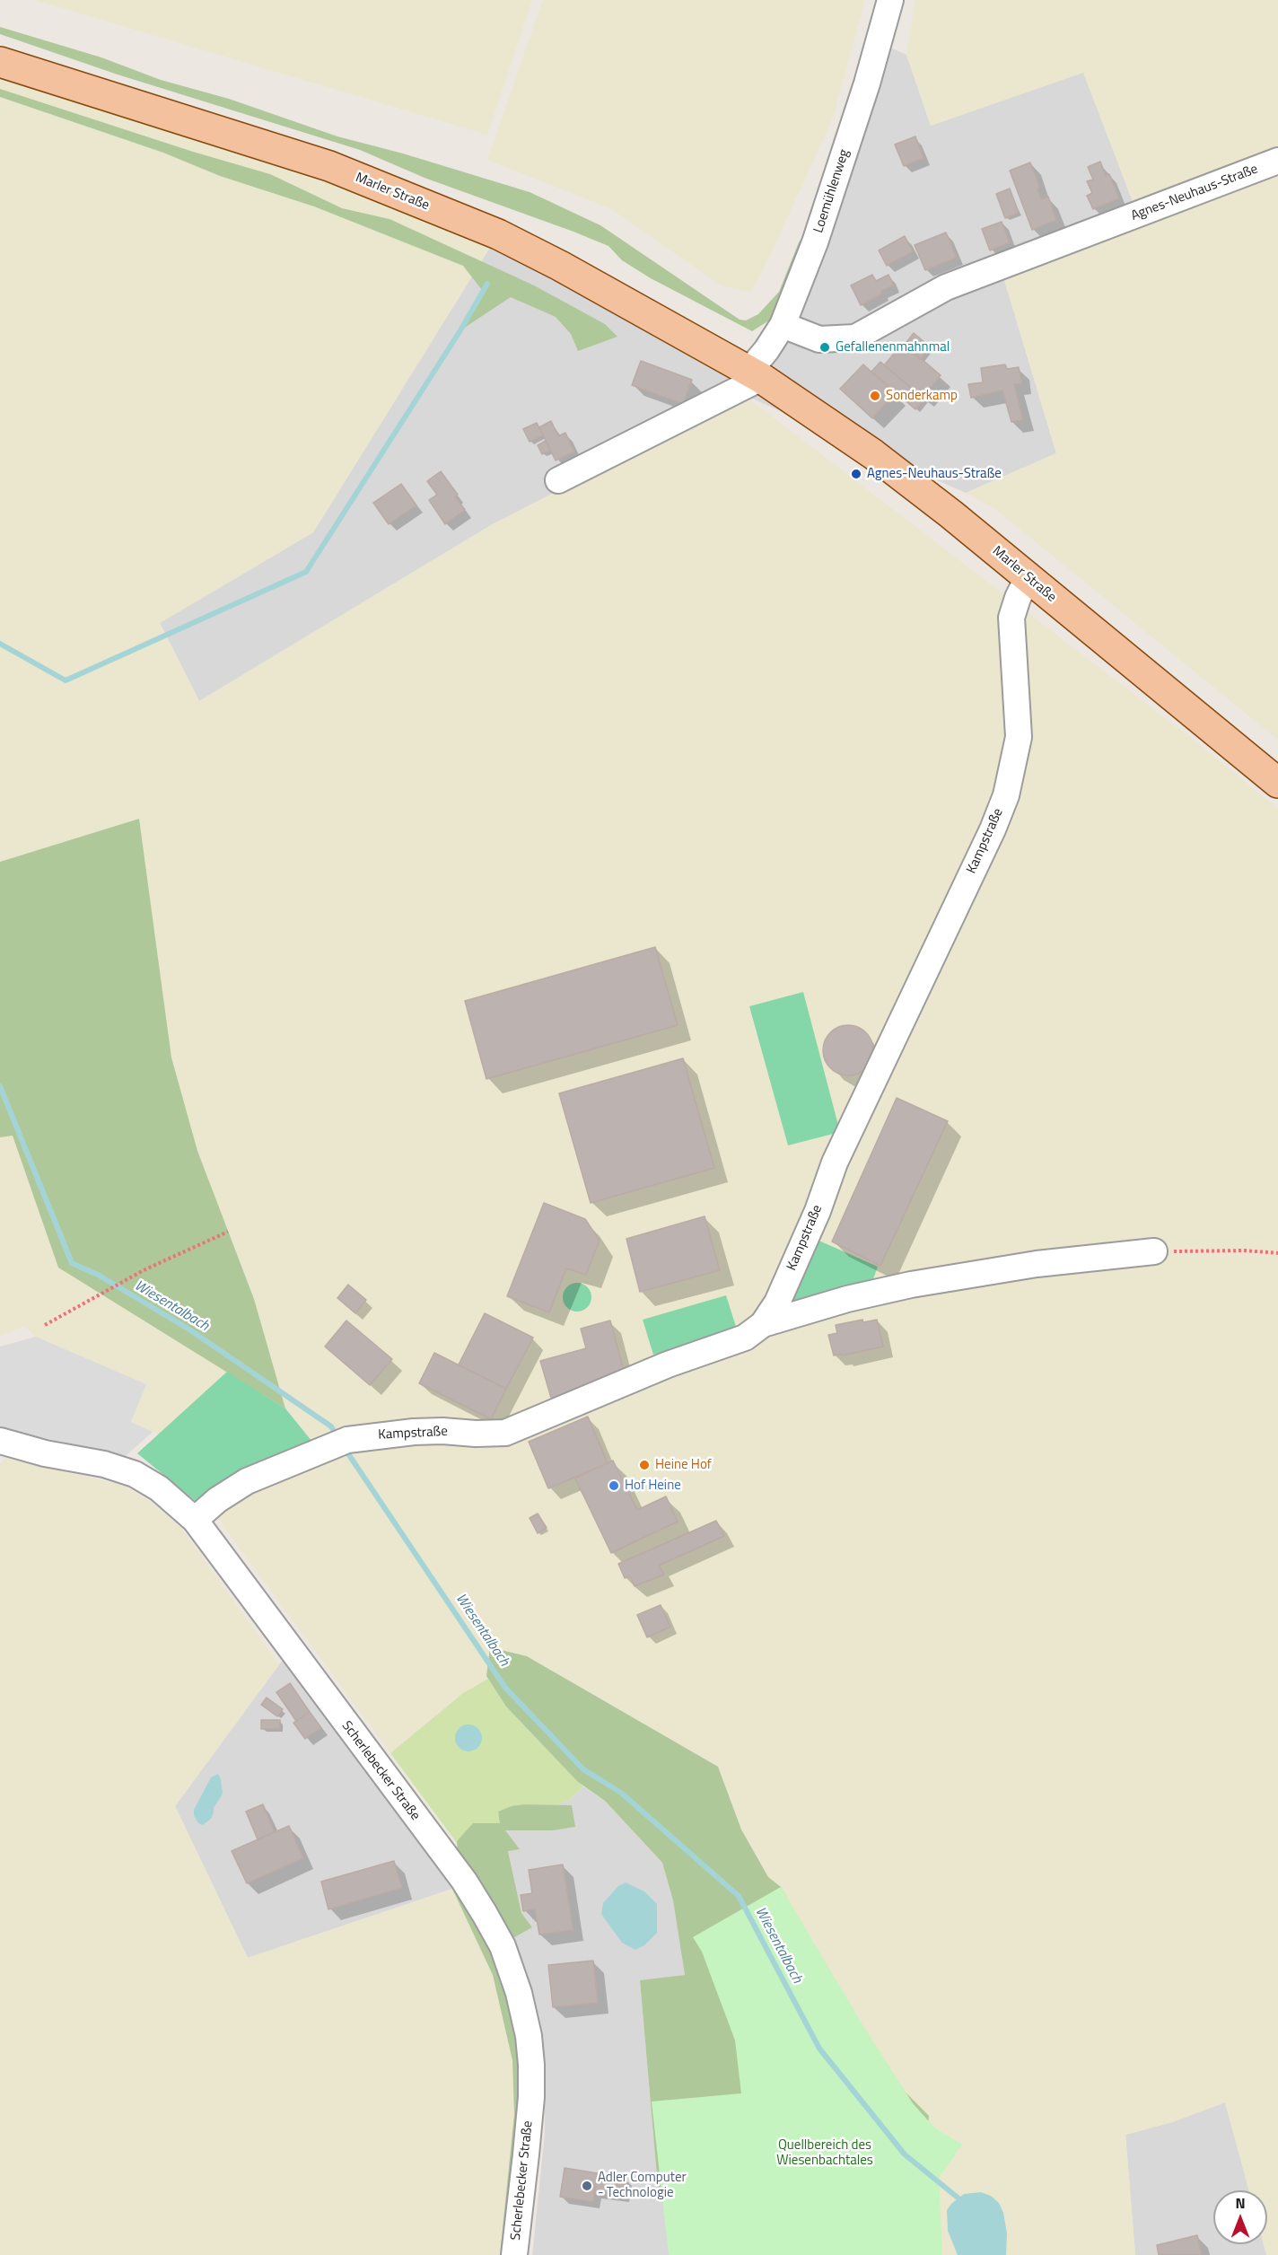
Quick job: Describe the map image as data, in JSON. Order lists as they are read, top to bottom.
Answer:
{
  "streets": {
    "main road": ["Marler Straße"],
    "street": [
      "Loemühlenweg",
      "Agnes-Neuhaus-Straße",
      "Kampstraße",
      "Scherlebecker Straße"
    ]
  },
  "crossings": [
    ["Loemühlenweg", "Marler Straße"],
    ["Loemühlenweg", "Agnes-Neuhaus-Straße"],
    ["Marler Straße", "Kampstraße"],
    ["Kampstraße", "Scherlebecker Straße"]
  ],
  "water": ["Wiesentalbach"],
  "parks": ["Quellbereich des Wiesenbachtales"],
  "places": [
    "Gefallenenmahnmal",
    "Sonderkamp",
    "Agnes-Neuhaus-Straße",
    "Heine Hof",
    "Hof Heine",
    "Adler Computer - Technologie"
  ],
  "north": "top"
}
